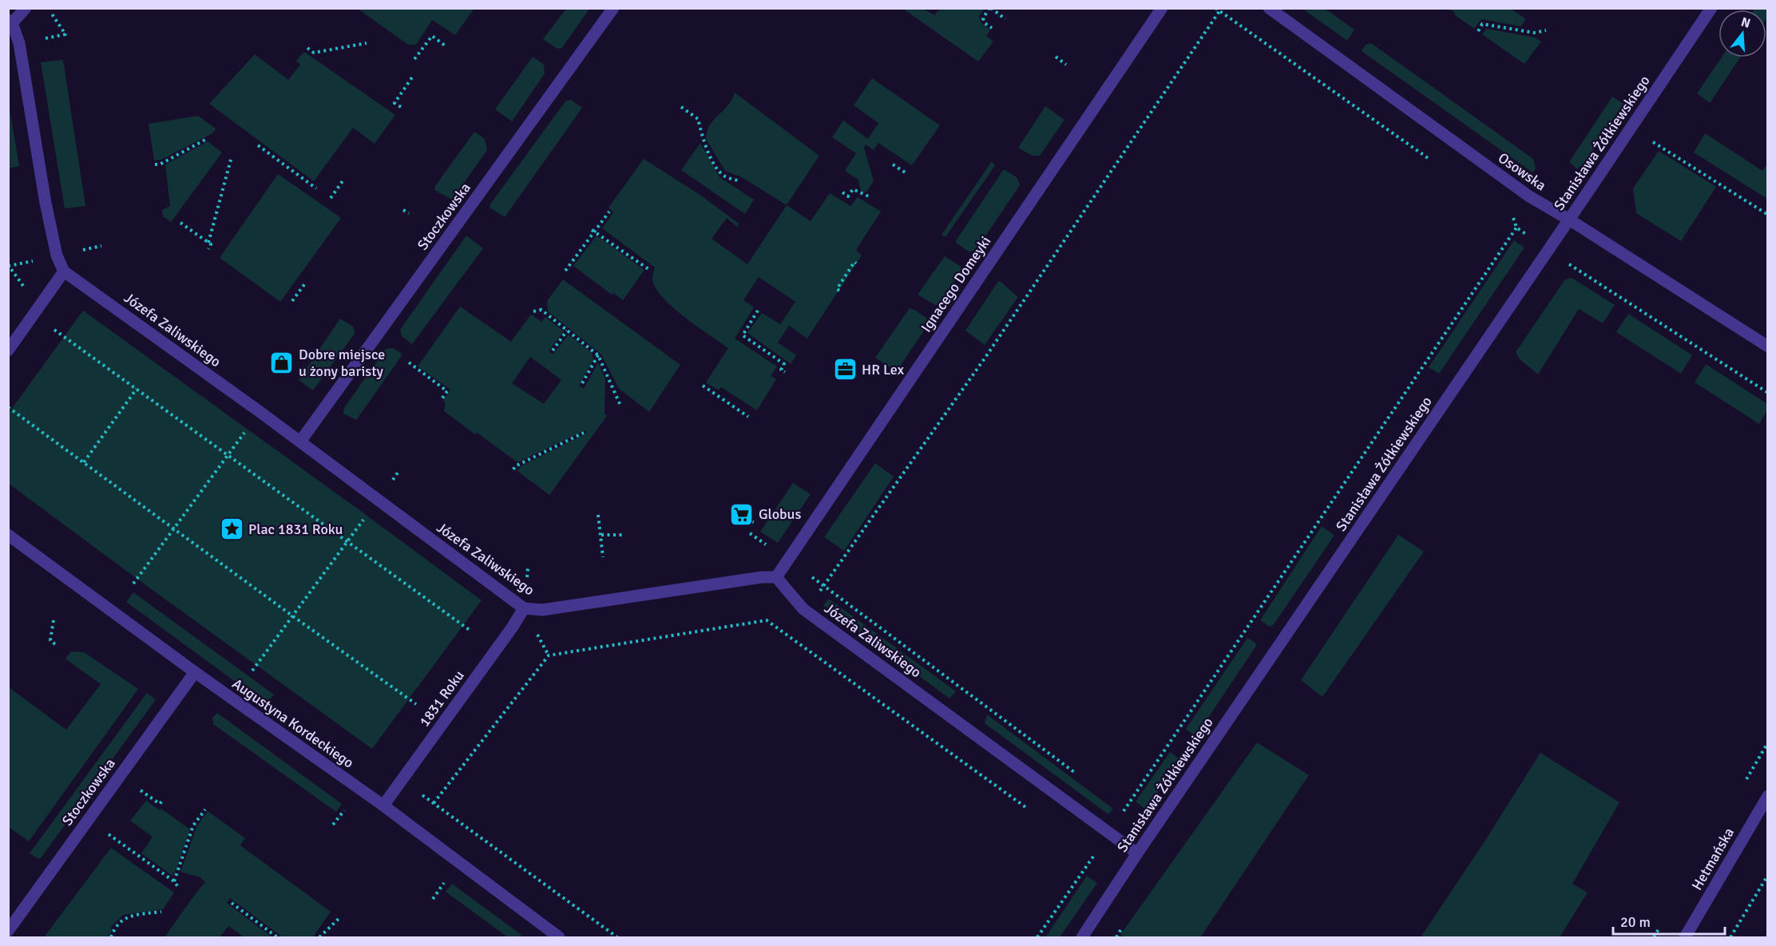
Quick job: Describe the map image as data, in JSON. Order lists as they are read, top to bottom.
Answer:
{
  "streets": {
    "street": [
      "Stanisława Żółkiewskiego",
      "Osowska",
      "Stoczkowska",
      "Ignacego Domeyki",
      "Józefa Zaliwskiego",
      "1831 Roku",
      "Augustyna Kordeckiego",
      "Hetmańska"
    ]
  },
  "crossings": [
    ["Stanisława Żółkiewskiego", "Osowska"],
    ["Stanisława Żółkiewskiego", "Józefa Zaliwskiego"],
    ["Stoczkowska", "Józefa Zaliwskiego"],
    ["Stoczkowska", "Augustyna Kordeckiego"],
    ["Ignacego Domeyki", "Józefa Zaliwskiego"],
    ["Józefa Zaliwskiego", "1831 Roku"],
    ["1831 Roku", "Augustyna Kordeckiego"]
  ],
  "places": {
    "shop": ["Dobre miejsce u żony baristy"],
    "office": ["HR Lex"],
    "supermarket": ["Globus"],
    "place": ["Plac 1831 Roku"]
  },
  "scale_bar": "20 m",
  "north": "top"
}
